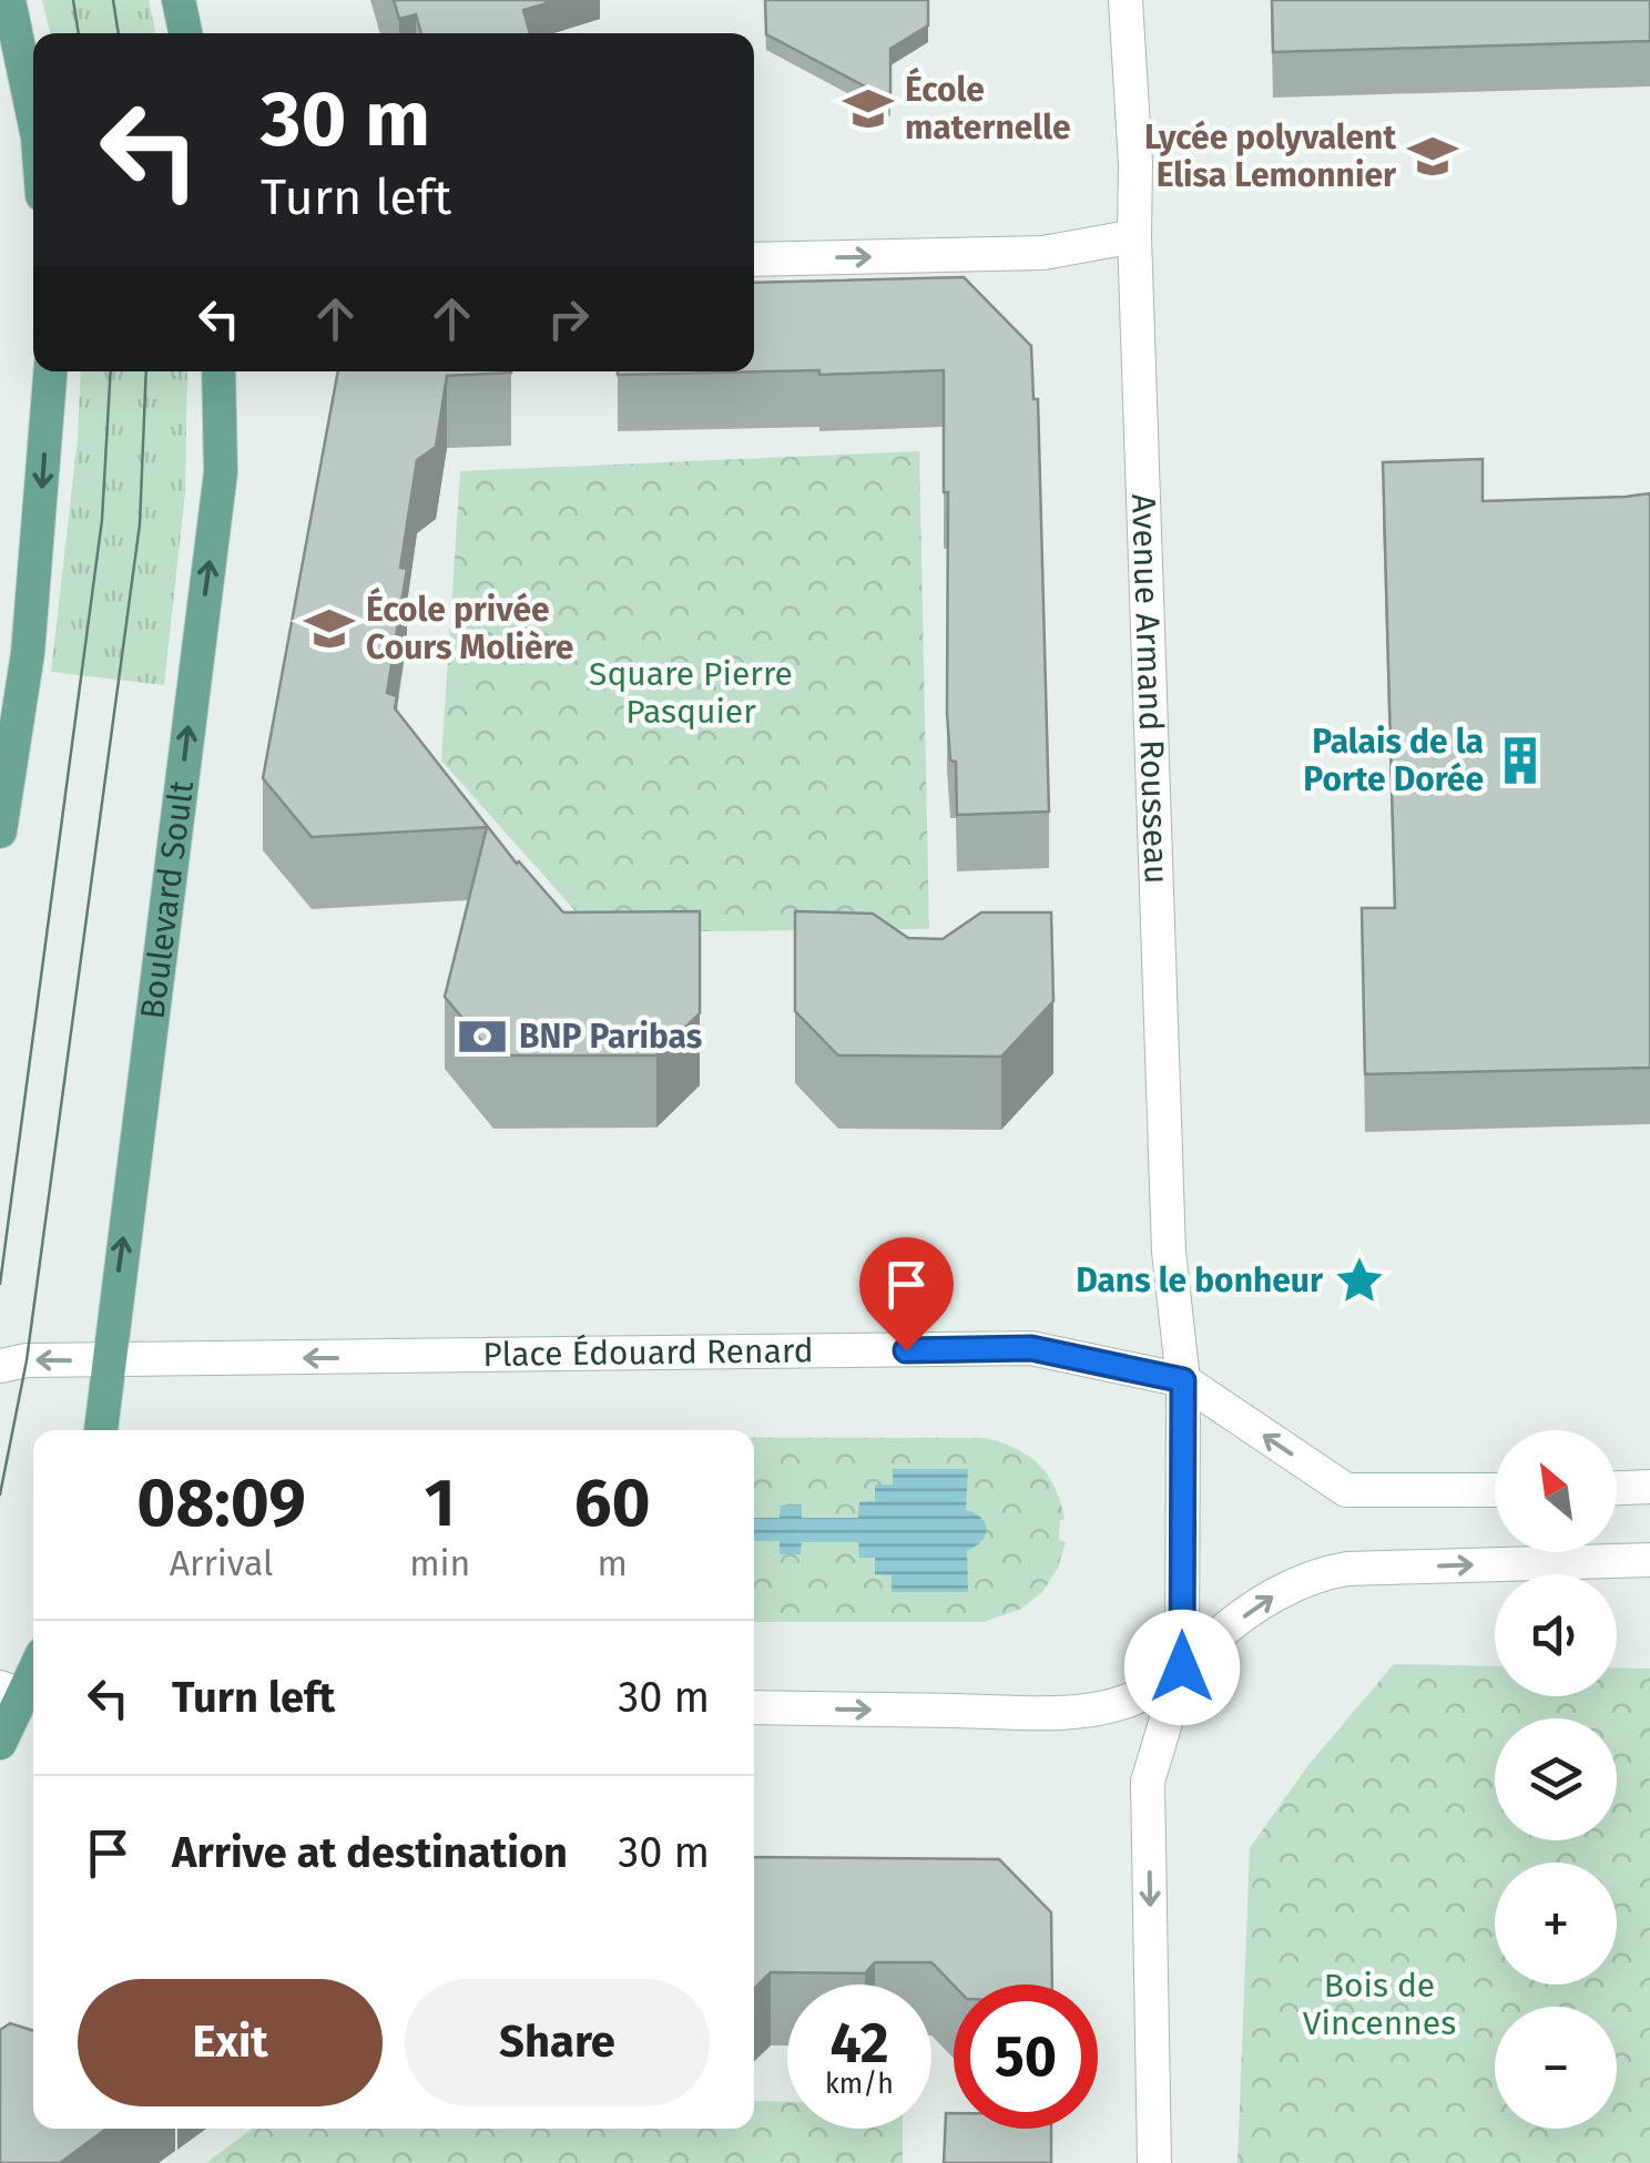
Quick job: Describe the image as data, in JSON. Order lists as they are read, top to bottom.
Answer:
{
  "streets": {
    "main road": ["Avenue Armand Rousseau", "Boulevard Soult", "Place Édouard Renard"]
  },
  "crossings": [
    ["Avenue Armand Rousseau", "Place Édouard Renard"],
    ["Boulevard Soult", "Place Édouard Renard"]
  ],
  "one_way": ["Place Édouard Renard"],
  "parks": ["Square Pierre Pasquier", "Bois de Vincennes"],
  "places": {
    "school or university": ["École maternelle", "Lycée polyvalent Elisa Lemonnier", "École privée Cours Molière"],
    "building": ["Palais de la Porte Dorée"],
    "bank": ["BNP Paribas"],
    "place": ["Dans le bonheur"]
  },
  "north": "top left",
  "page": {
    "turn": ["30 m", "Turn left"],
    "map_buttons": ["+", "−"],
    "eta": [
      "08:09",
      "Arrival",
      "1",
      "min",
      "60",
      "m"
    ],
    "list": [
      {
        "name": "Turn left",
        "value": "30 m"
      },
      {
        "name": "Arrive at destination",
        "value": "30 m"
      }
    ],
    "buttons": ["Exit", "Share"],
    "speed": "42 km/h",
    "limit": "50"
  }
}
